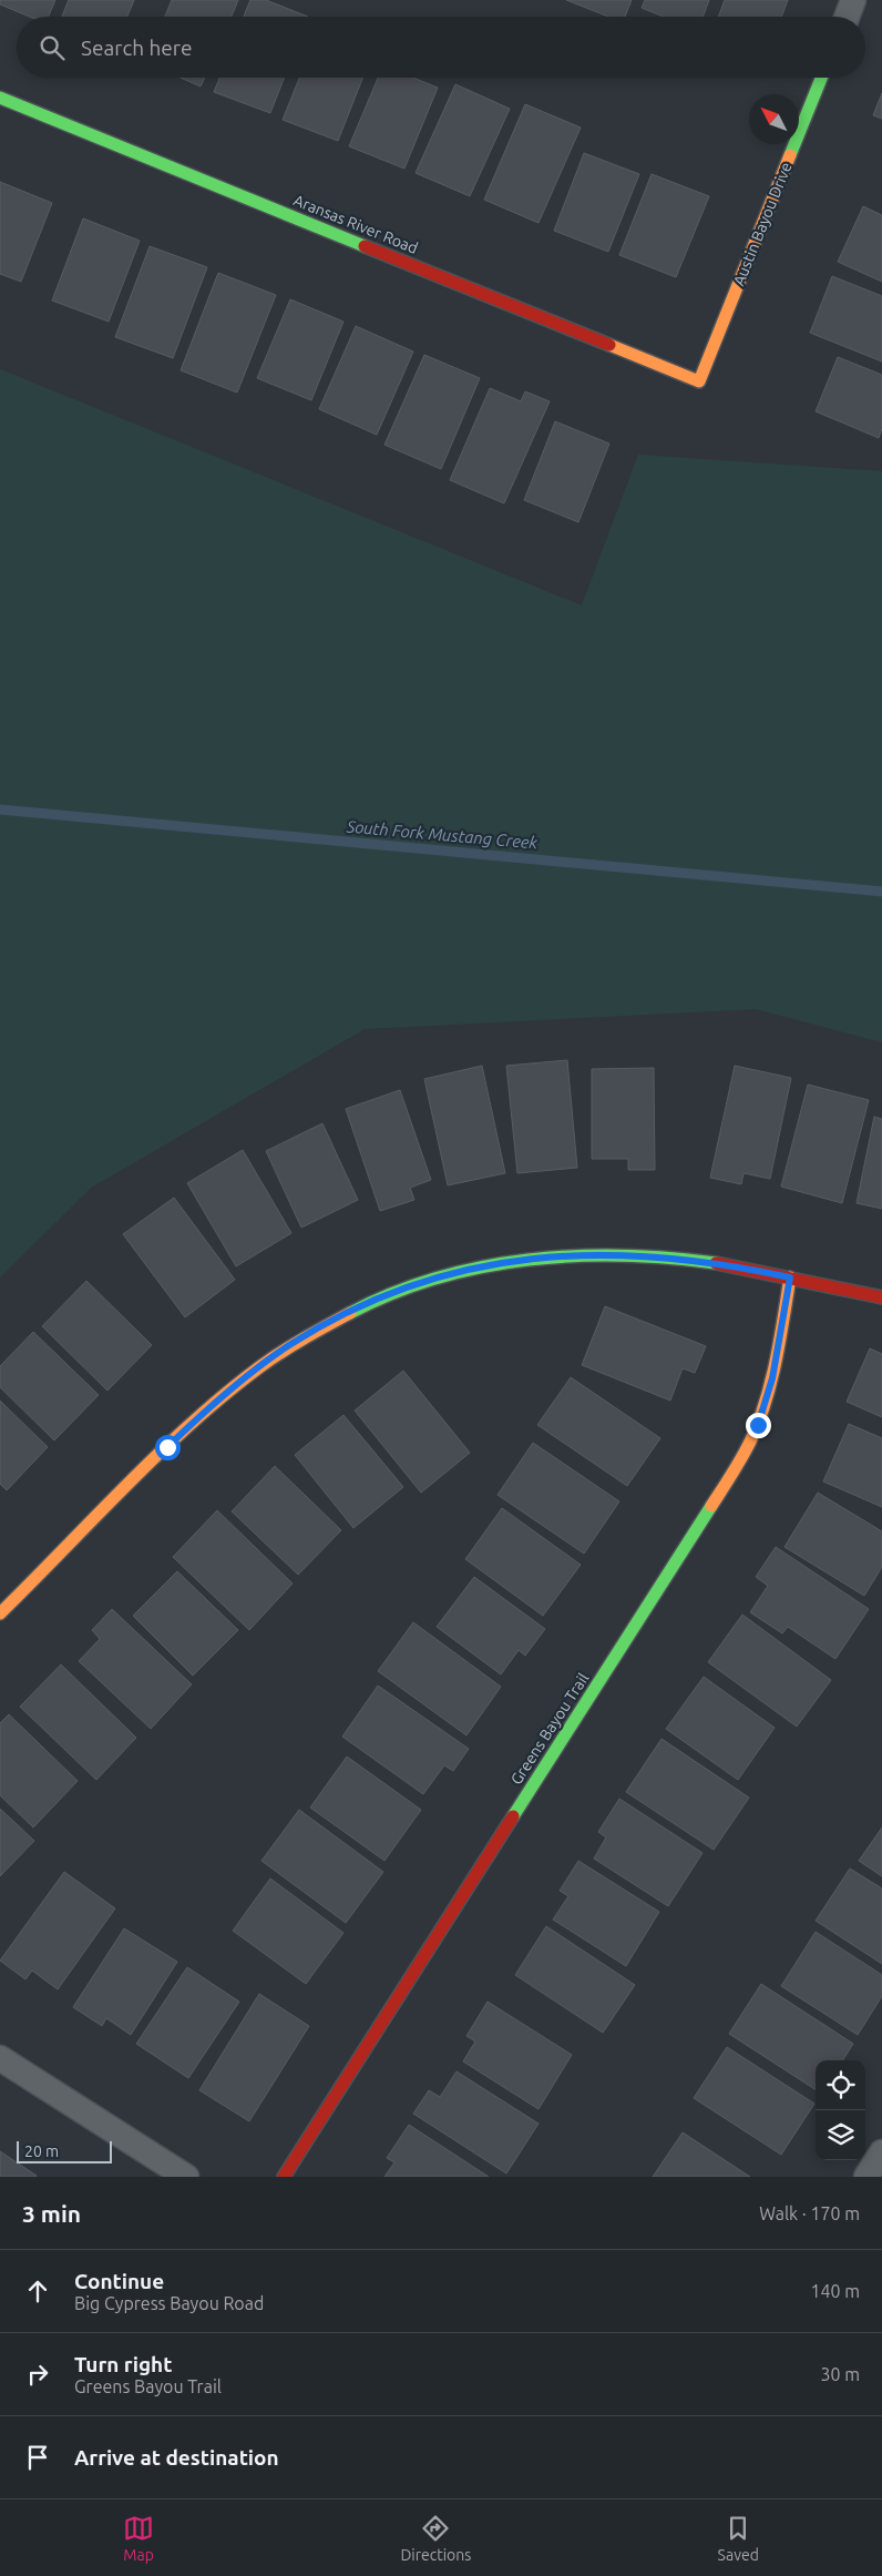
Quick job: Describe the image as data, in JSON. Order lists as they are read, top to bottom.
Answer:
{
  "streets": {
    "street": ["Aransas River Road", "Austin Bayou Drive", "Greens Bayou Trail"]
  },
  "crossings": [
    ["Aransas River Road", "Austin Bayou Drive"]
  ],
  "water": ["South Fork Mustang Creek"],
  "scale_bar": "20 m",
  "north": "top left",
  "page": {
    "search": "Search here",
    "scale": "20 m",
    "heading": ["3 min", "Walk · 170 m"],
    "list": [
      ["Continue", "Big Cypress Bayou Road", "140 m"],
      ["Turn right", "Greens Bayou Trail", "30 m"],
      "Arrive at destination"
    ],
    "nav": ["Map", "Directions", "Saved"]
  }
}
